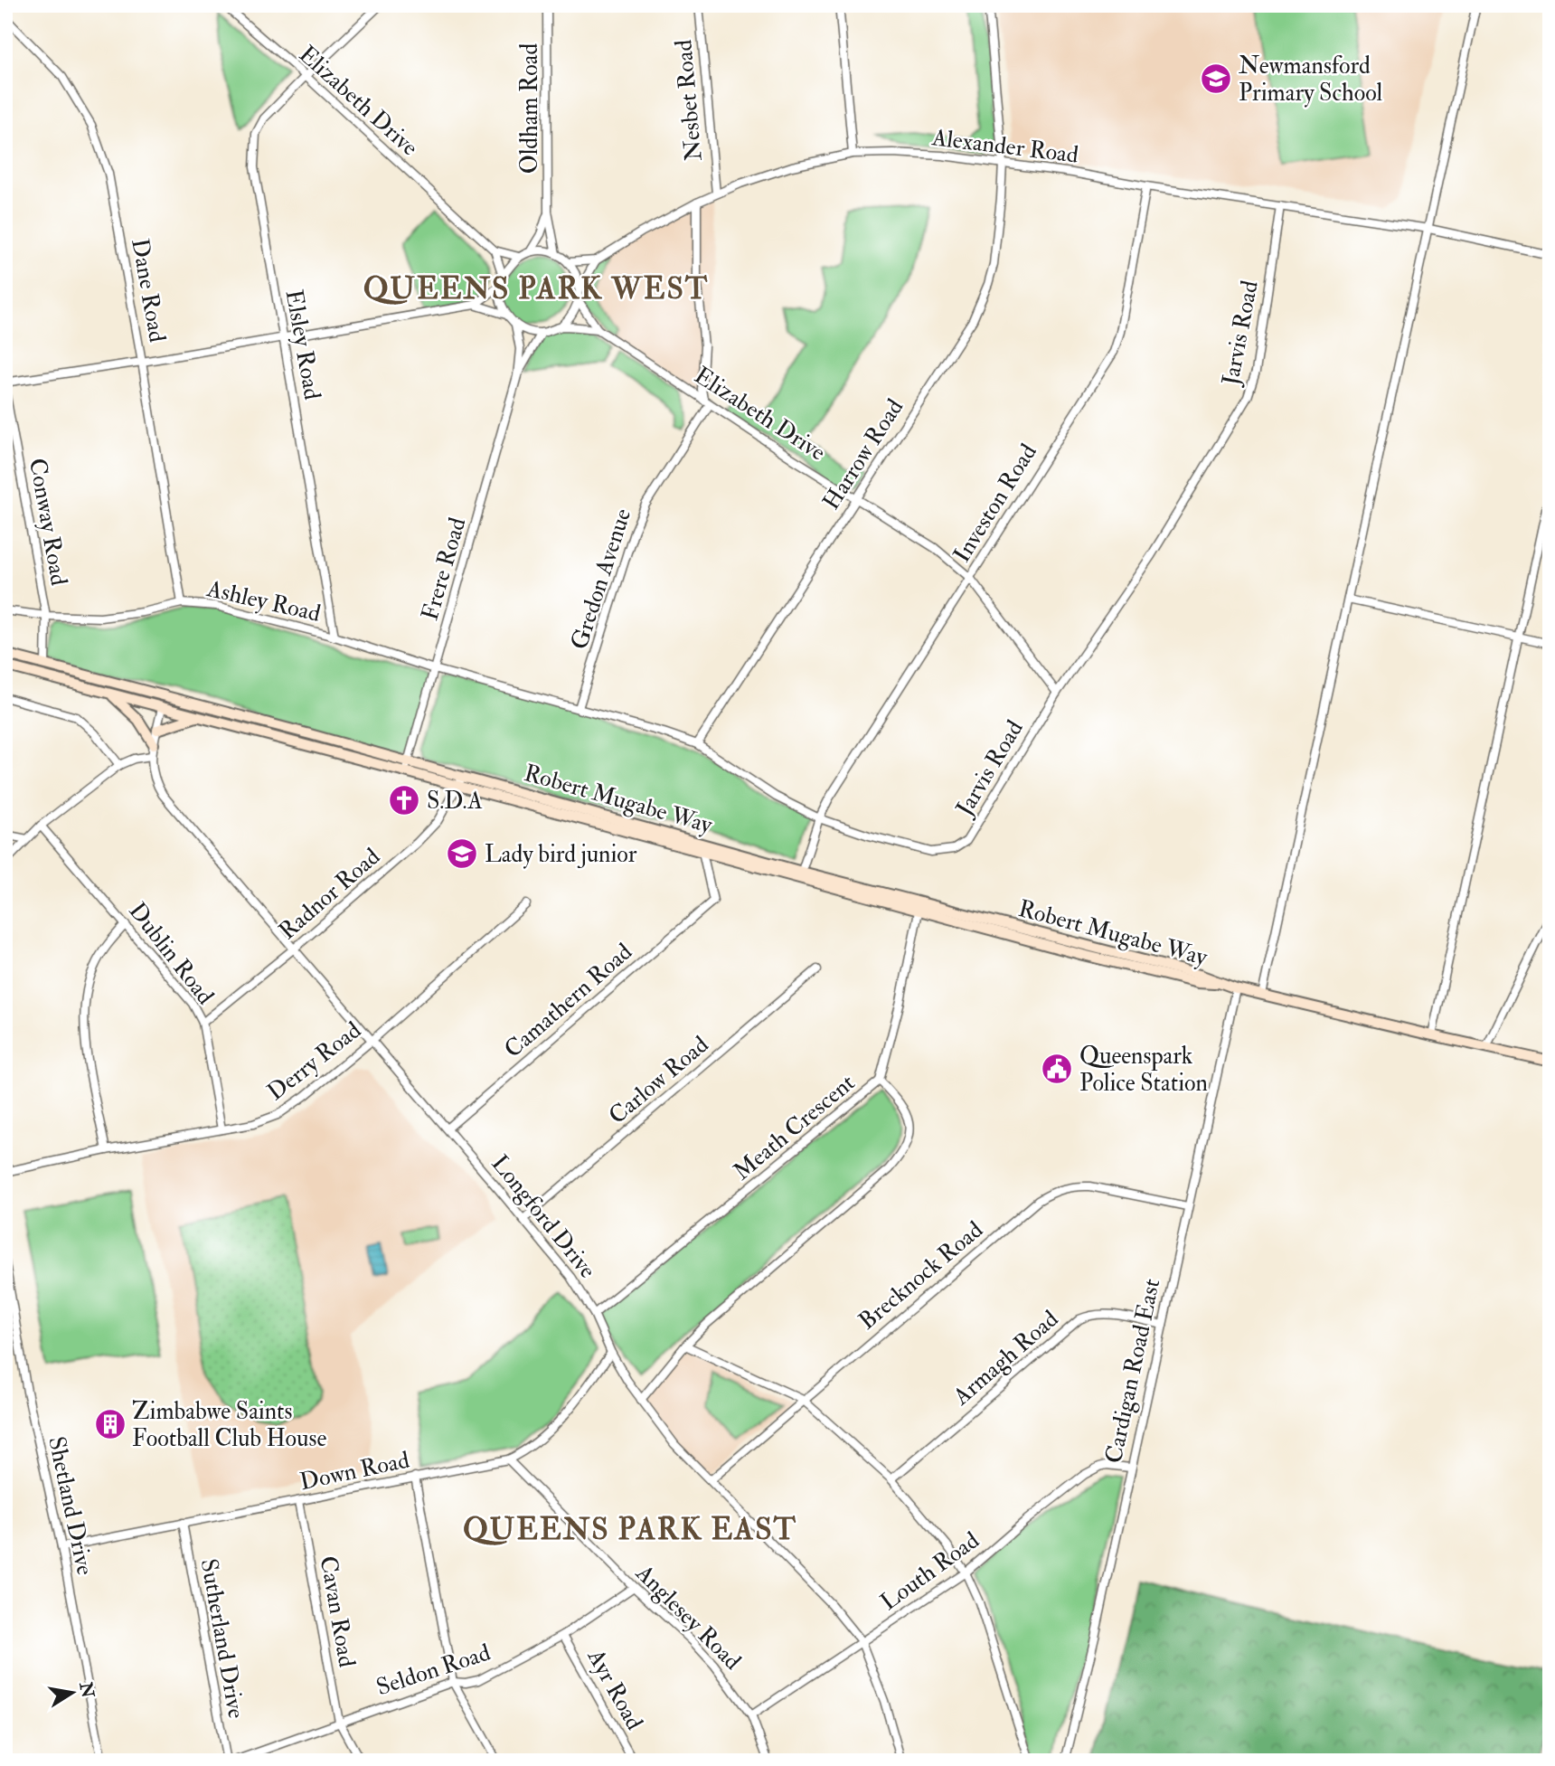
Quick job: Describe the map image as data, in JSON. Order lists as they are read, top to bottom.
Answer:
{
  "streets": {
    "main road": ["Robert Mugabe Way"],
    "street": [
      "Elizabeth Drive",
      "Nesbet Road",
      "Oldham Road",
      "Alexander Road",
      "Dane Road",
      "Jarvis Road",
      "Elsley Road",
      "Harrow Road",
      "Investon Road",
      "Conway Road",
      "Frere Road",
      "Gredon Avenue",
      "Ashley Road",
      "Radnor Road",
      "Dublin Road",
      "Camathern Road",
      "Derry Road",
      "Carlow Road",
      "Meath Crescent",
      "Longford Drive",
      "Brecknock Road",
      "Armagh Road",
      "Cardigan Road East",
      "Down Road",
      "Shetland Drive",
      "Louth Road",
      "Cavan Road",
      "Anglesey Road",
      "Sutherland Drive",
      "Seldon Road",
      "Ayr Road"
    ]
  },
  "crossings": [
    ["Elizabeth Drive", "Oldham Road"],
    ["Elizabeth Drive", "Alexander Road"],
    ["Elizabeth Drive", "Jarvis Road"],
    ["Elizabeth Drive", "Elsley Road"],
    ["Elizabeth Drive", "Harrow Road"],
    ["Elizabeth Drive", "Investon Road"],
    ["Elizabeth Drive", "Frere Road"],
    ["Elizabeth Drive", "Gredon Avenue"],
    ["Nesbet Road", "Alexander Road"],
    ["Oldham Road", "Alexander Road"],
    ["Oldham Road", "Frere Road"],
    ["Alexander Road", "Jarvis Road"],
    ["Alexander Road", "Harrow Road"],
    ["Alexander Road", "Investon Road"],
    ["Alexander Road", "Frere Road"],
    ["Dane Road", "Ashley Road"],
    ["Jarvis Road", "Harrow Road"],
    ["Jarvis Road", "Investon Road"],
    ["Jarvis Road", "Frere Road"],
    ["Jarvis Road", "Gredon Avenue"],
    ["Jarvis Road", "Ashley Road"],
    ["Elsley Road", "Ashley Road"],
    ["Investon Road", "Robert Mugabe Way"],
    ["Conway Road", "Ashley Road"],
    ["Conway Road", "Robert Mugabe Way"],
    ["Frere Road", "Ashley Road"],
    ["Frere Road", "Robert Mugabe Way"],
    ["Robert Mugabe Way", "Radnor Road"],
    ["Robert Mugabe Way", "Camathern Road"],
    ["Robert Mugabe Way", "Longford Drive"],
    ["Robert Mugabe Way", "Cardigan Road East"],
    ["Radnor Road", "Dublin Road"],
    ["Radnor Road", "Longford Drive"],
    ["Dublin Road", "Derry Road"],
    ["Camathern Road", "Longford Drive"],
    ["Derry Road", "Longford Drive"],
    ["Carlow Road", "Longford Drive"],
    ["Meath Crescent", "Longford Drive"],
    ["Longford Drive", "Brecknock Road"],
    ["Longford Drive", "Down Road"],
    ["Longford Drive", "Louth Road"],
    ["Brecknock Road", "Cardigan Road East"],
    ["Armagh Road", "Cardigan Road East"],
    ["Cardigan Road East", "Louth Road"],
    ["Down Road", "Shetland Drive"],
    ["Down Road", "Cavan Road"],
    ["Down Road", "Anglesey Road"],
    ["Down Road", "Sutherland Drive"],
    ["Louth Road", "Anglesey Road"],
    ["Cavan Road", "Seldon Road"],
    ["Anglesey Road", "Seldon Road"],
    ["Seldon Road", "Ayr Road"]
  ],
  "districts": ["QUEENS PARK WEST", "QUEENS PARK EAST"],
  "places": {
    "school or university": ["Newmansford Primary School", "Lady bird junior"],
    "church": ["S.D.A"],
    "public building": ["Queenspark Police Station"],
    "building": ["Zimbabwe Saints Football Club House"]
  },
  "north": "right"
}
